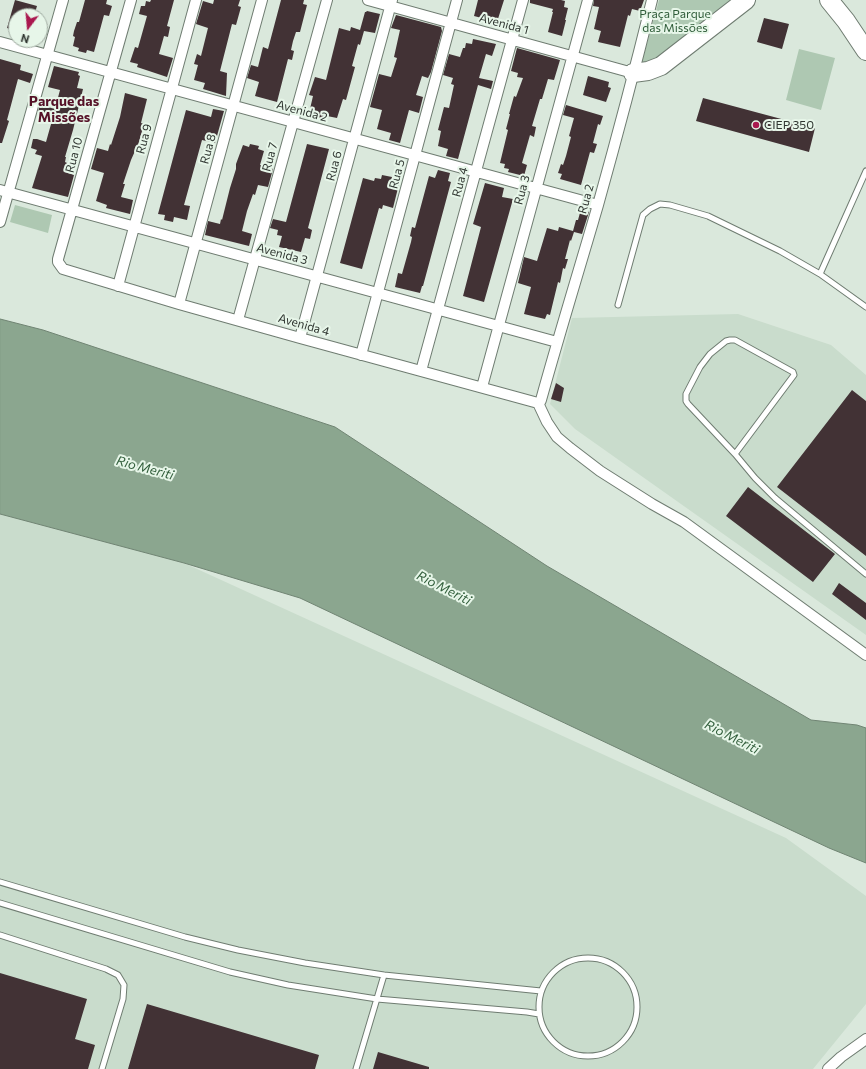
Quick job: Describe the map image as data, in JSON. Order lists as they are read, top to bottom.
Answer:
{
  "streets": {
    "street": [
      "Avenida 1",
      "Avenida 2",
      "Rua 9",
      "Rua 8",
      "Rua 10",
      "Rua 7",
      "Rua 6",
      "Rua 5",
      "Rua 4",
      "Rua 3",
      "Rua 2",
      "Avenida 3",
      "Avenida 4"
    ]
  },
  "crossings": [
    ["Avenida 1", "Rua 6"],
    ["Avenida 1", "Rua 5"],
    ["Avenida 1", "Rua 4"],
    ["Avenida 1", "Rua 3"],
    ["Avenida 1", "Rua 2"],
    ["Avenida 2", "Rua 9"],
    ["Avenida 2", "Rua 8"],
    ["Avenida 2", "Rua 10"],
    ["Avenida 2", "Rua 7"],
    ["Avenida 2", "Rua 6"],
    ["Avenida 2", "Rua 5"],
    ["Avenida 2", "Rua 4"],
    ["Avenida 2", "Rua 3"],
    ["Avenida 2", "Rua 2"],
    ["Rua 9", "Avenida 3"],
    ["Rua 9", "Avenida 4"],
    ["Rua 8", "Avenida 3"],
    ["Rua 8", "Avenida 4"],
    ["Rua 10", "Avenida 3"],
    ["Rua 10", "Avenida 4"],
    ["Rua 7", "Avenida 3"],
    ["Rua 7", "Avenida 4"],
    ["Rua 6", "Avenida 3"],
    ["Rua 6", "Avenida 4"],
    ["Rua 5", "Avenida 3"],
    ["Rua 5", "Avenida 4"],
    ["Rua 4", "Avenida 3"],
    ["Rua 4", "Avenida 4"],
    ["Rua 3", "Avenida 3"],
    ["Rua 3", "Avenida 4"],
    ["Rua 2", "Avenida 3"],
    ["Rua 2", "Avenida 4"]
  ],
  "districts": ["Parque das Missões"],
  "water": ["Rio Meriti"],
  "parks": ["Praça Parque das Missões"],
  "places": ["CIEP 350"],
  "north": "bottom"
}
